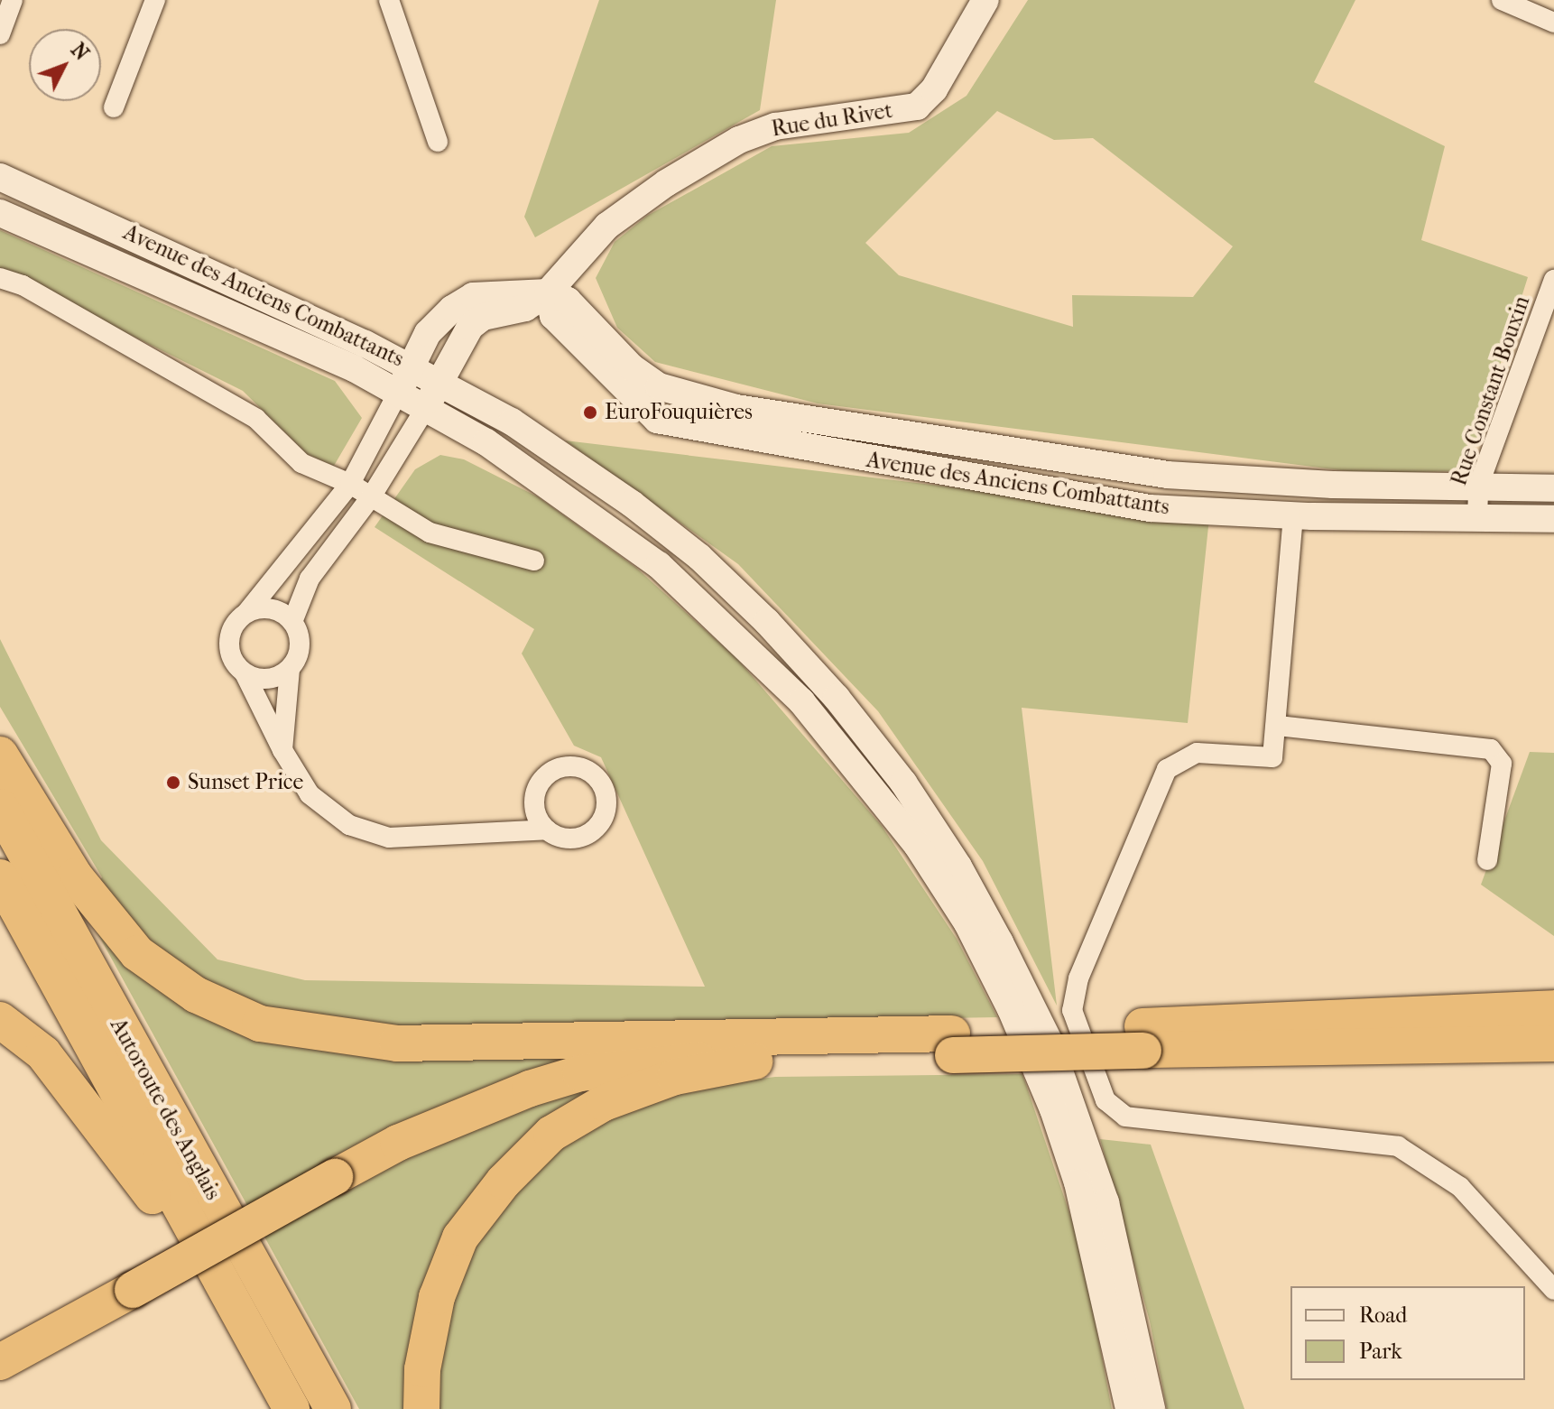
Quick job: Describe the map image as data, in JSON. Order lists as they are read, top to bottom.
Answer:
{
  "streets": {
    "highway": ["Autoroute des Anglais"],
    "main road": ["Rue du Rivet", "Avenue des Anciens Combattants"],
    "street": ["Rue Constant Bouxin"]
  },
  "crossings": [
    ["Rue du Rivet", "Avenue des Anciens Combattants"],
    ["Avenue des Anciens Combattants", "Rue Constant Bouxin"]
  ],
  "places": ["EuroFouquières", "Sunset Price"],
  "legend": ["Road", "Park"],
  "north": "top right"
}
